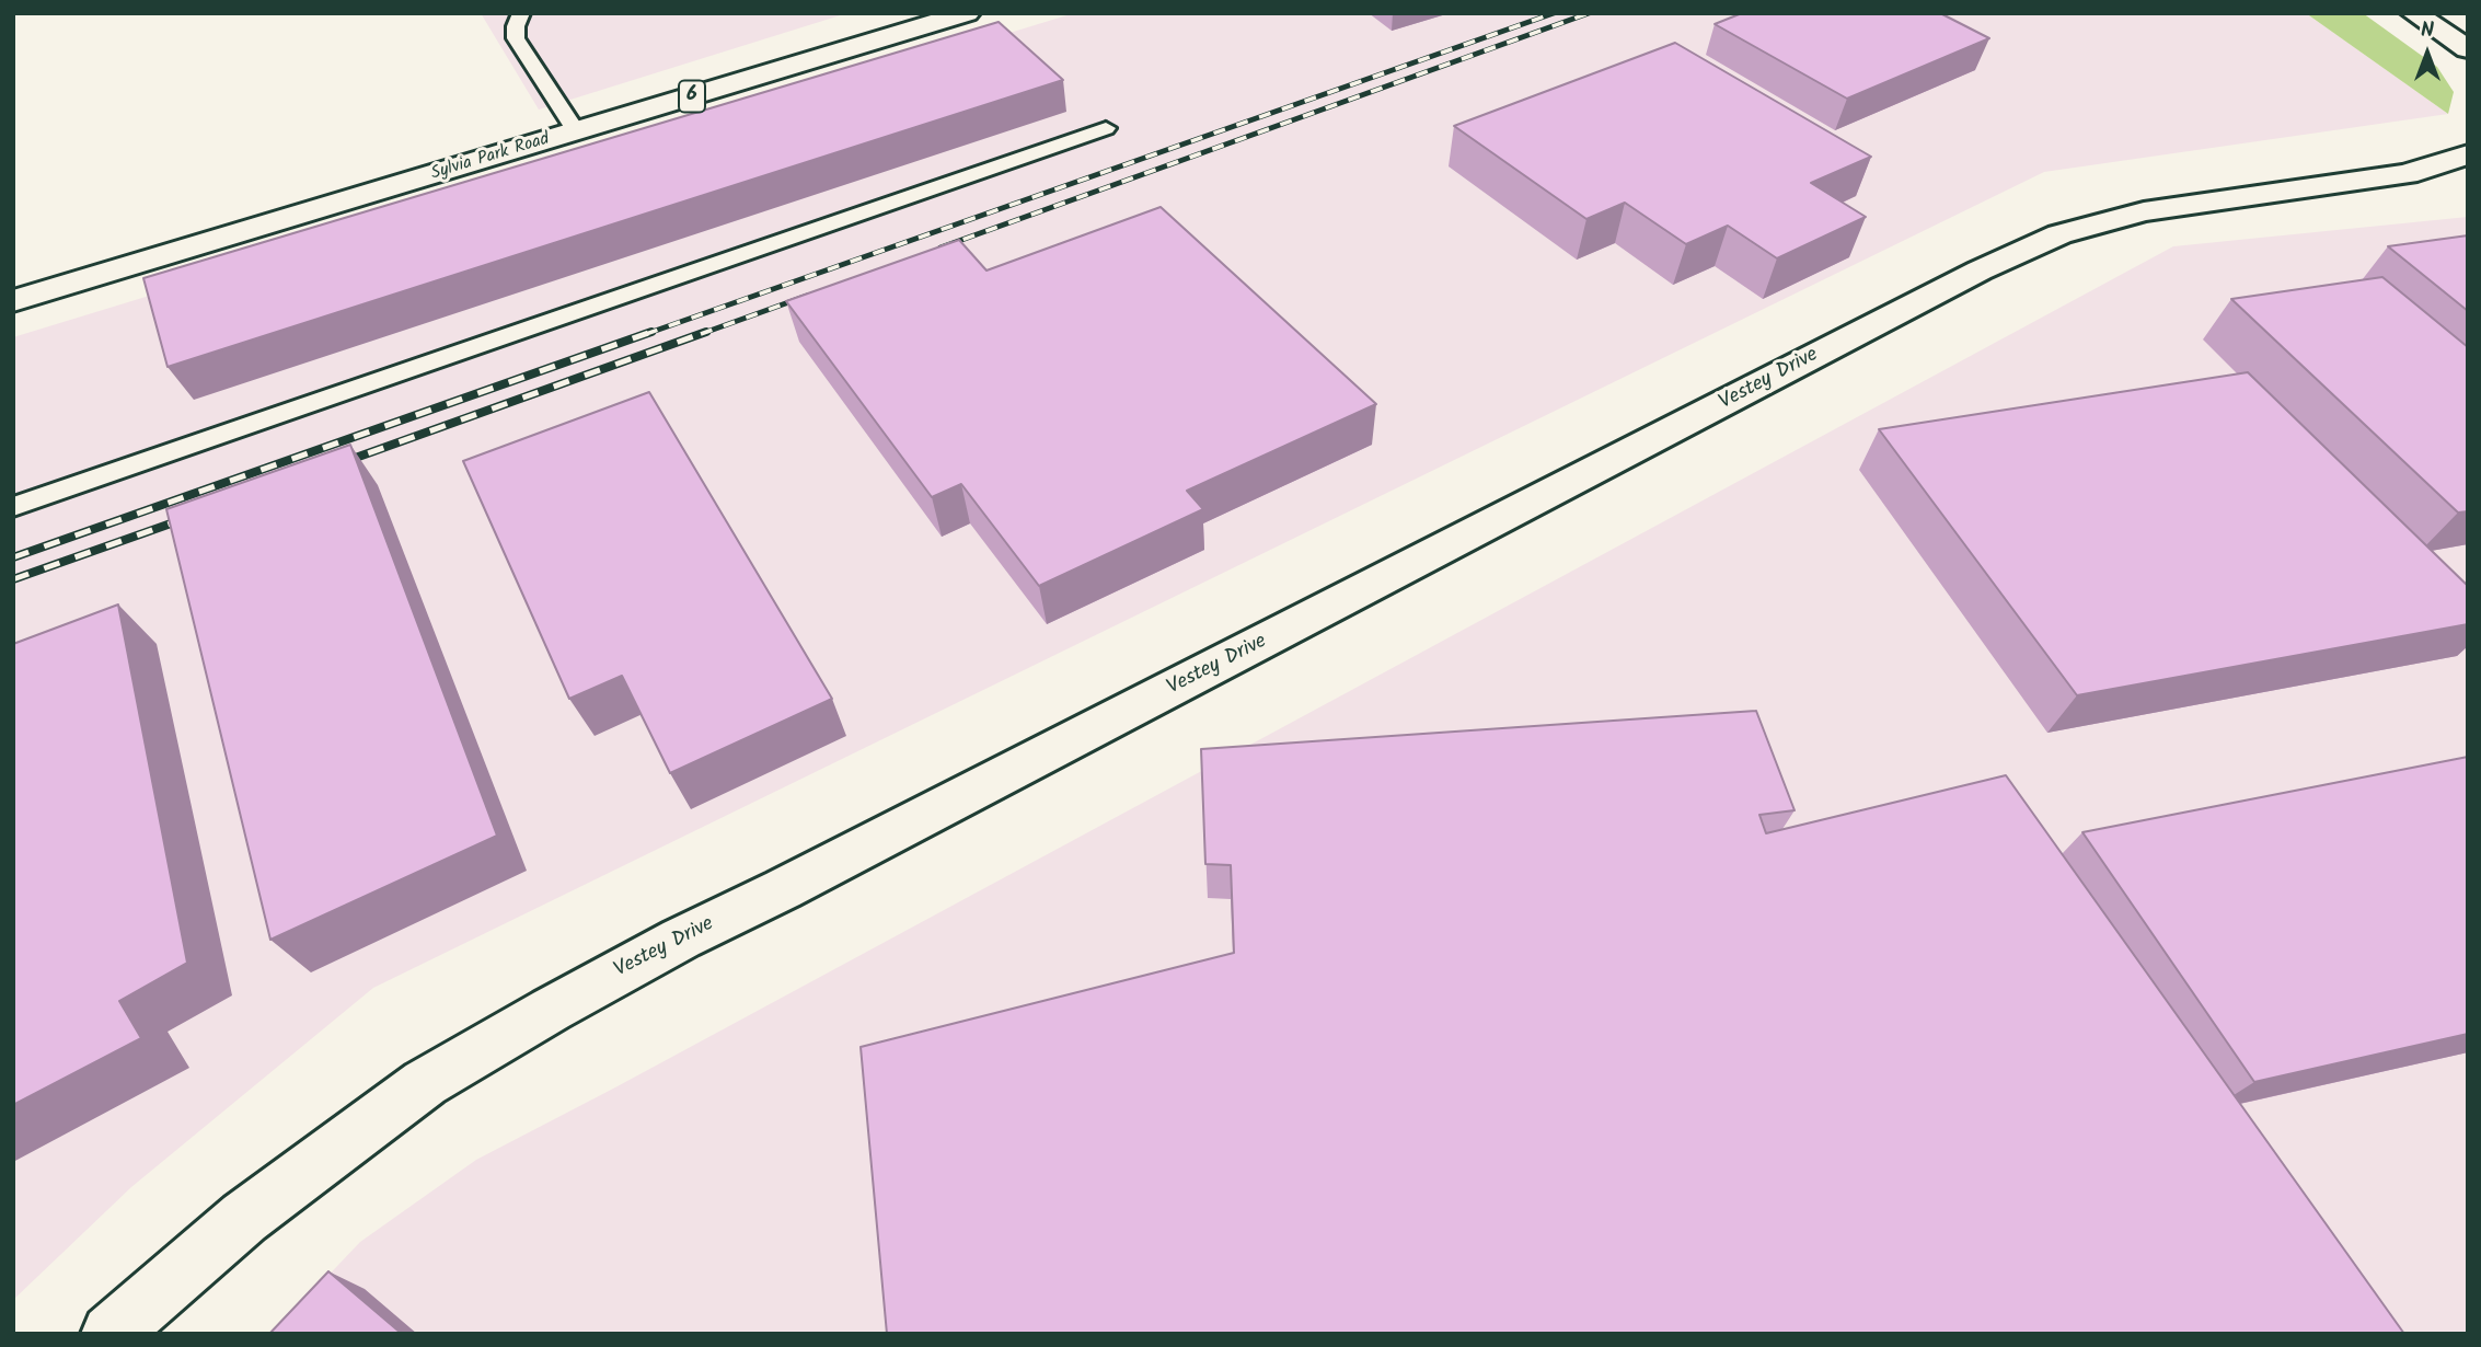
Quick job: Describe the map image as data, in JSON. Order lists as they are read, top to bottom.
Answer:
{
  "streets": {
    "street": ["6", "Sylvia Park Road", "Vestey Drive"]
  },
  "north": "top"
}
